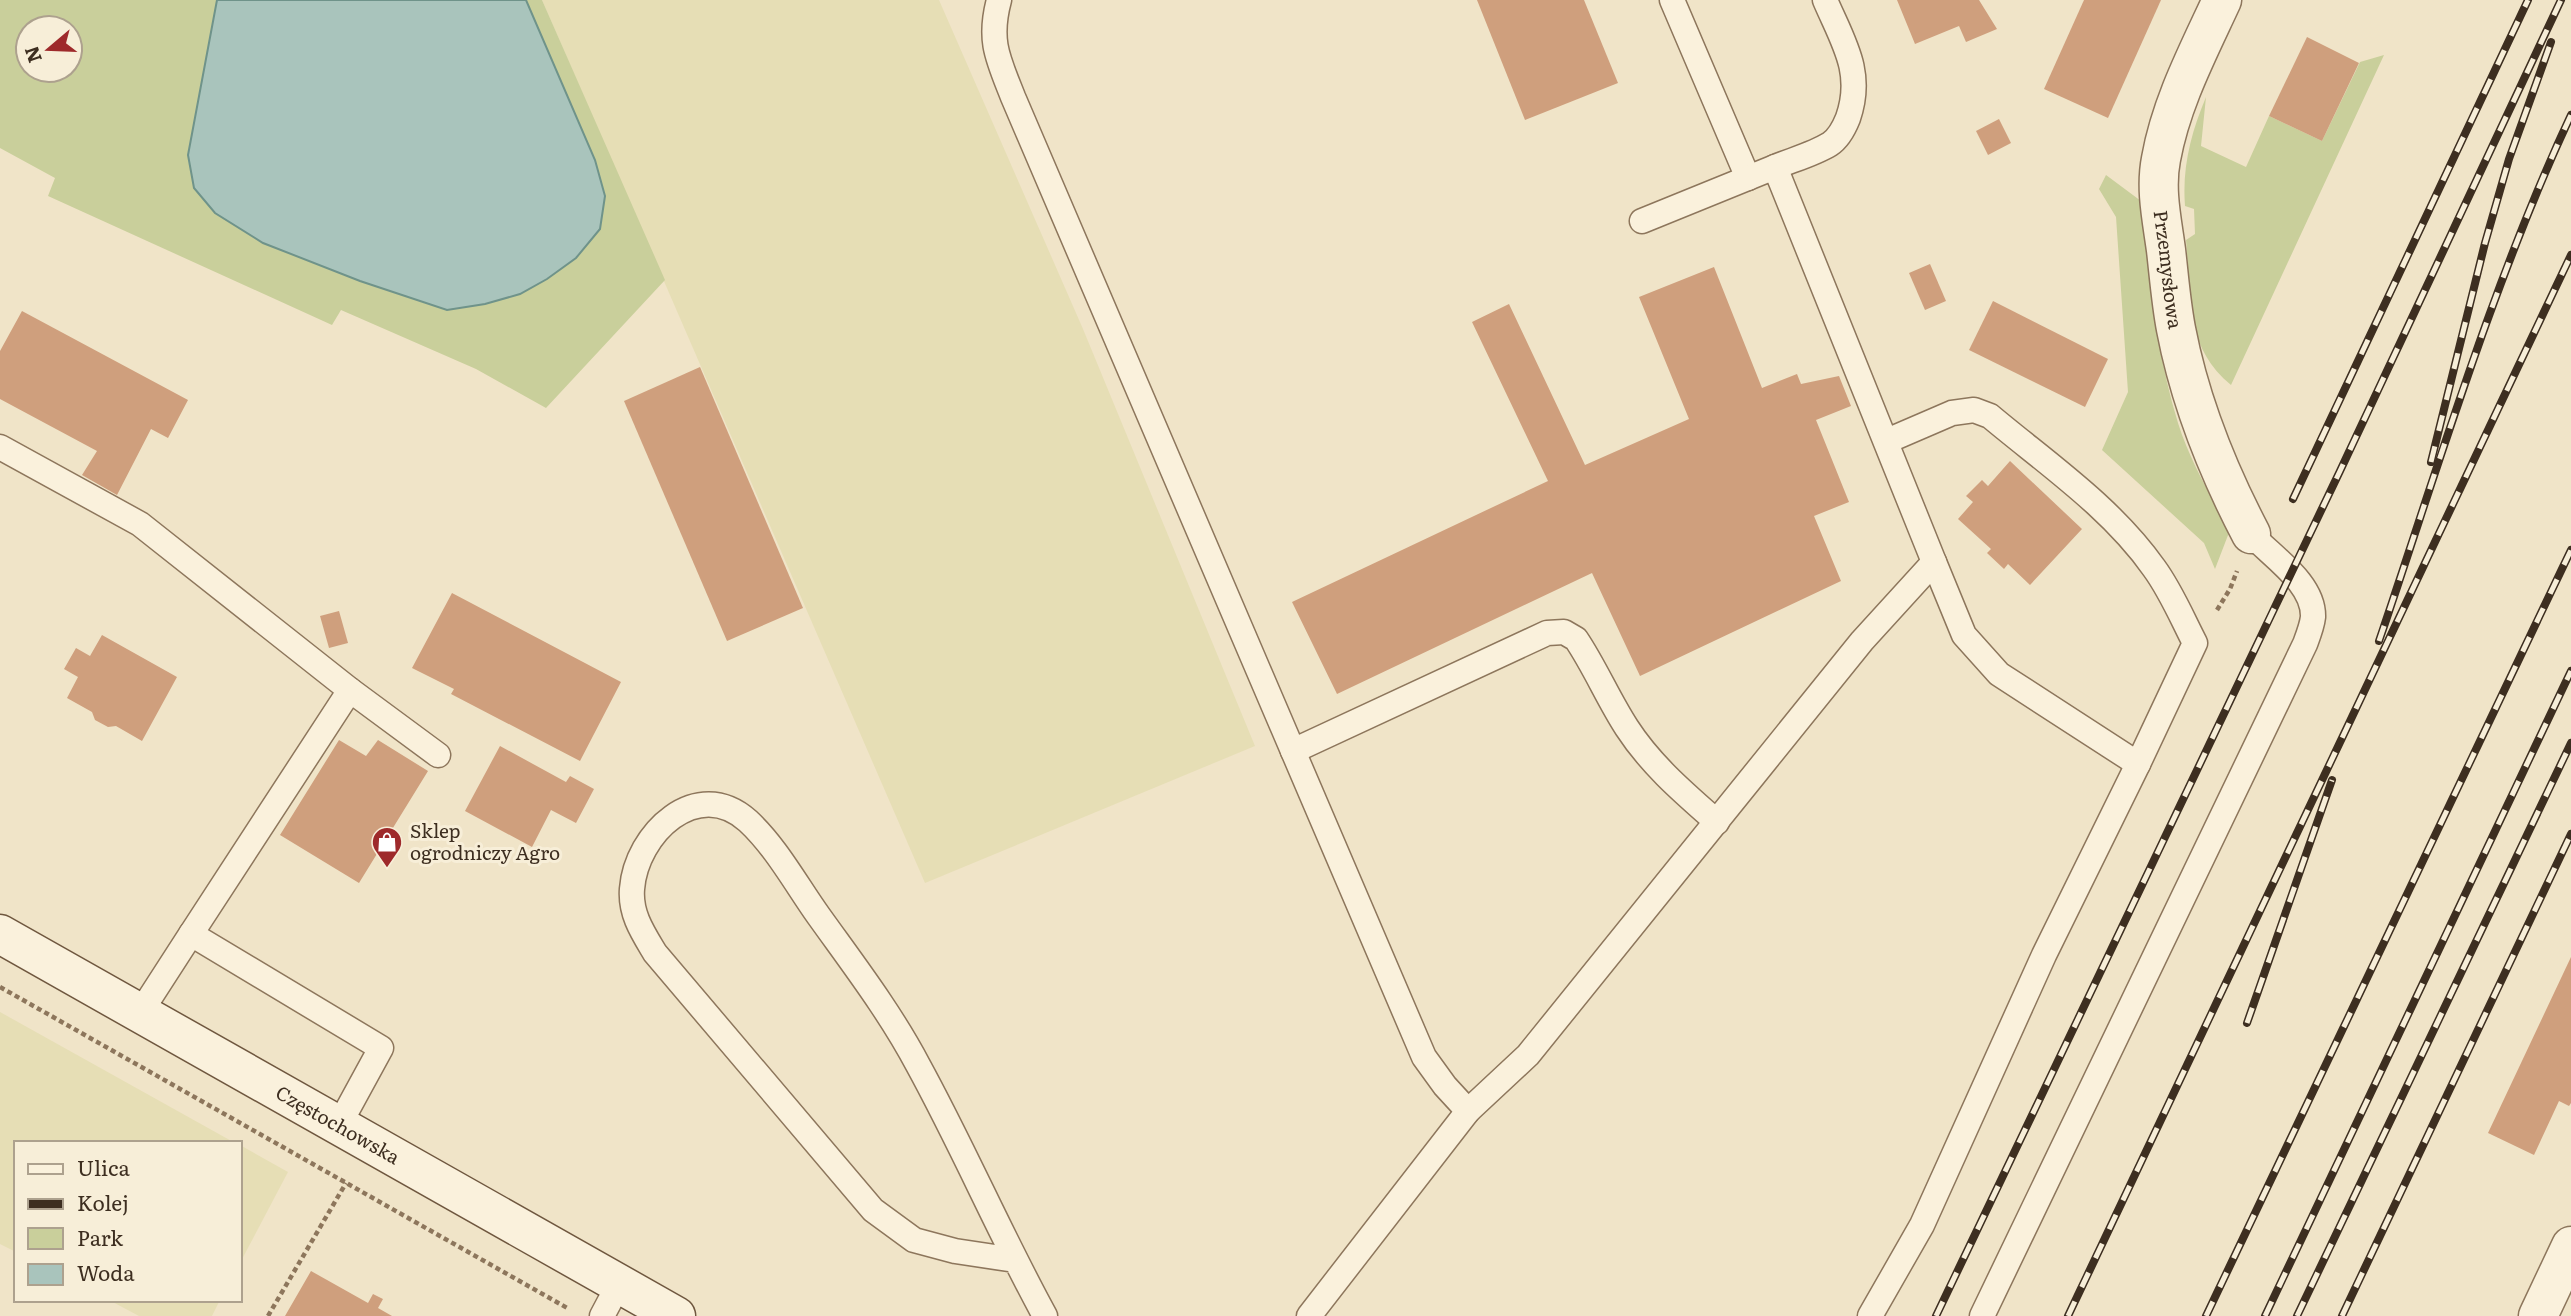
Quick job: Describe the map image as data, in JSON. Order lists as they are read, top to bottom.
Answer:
{
  "streets": {
    "main road": ["Przemysłowa", "Częstochowska"]
  },
  "places": {
    "shop": ["Sklep ogrodniczy Agro"]
  },
  "legend": [
    "Ulica",
    "Kolej",
    "Park",
    "Woda"
  ],
  "north": "left"
}
